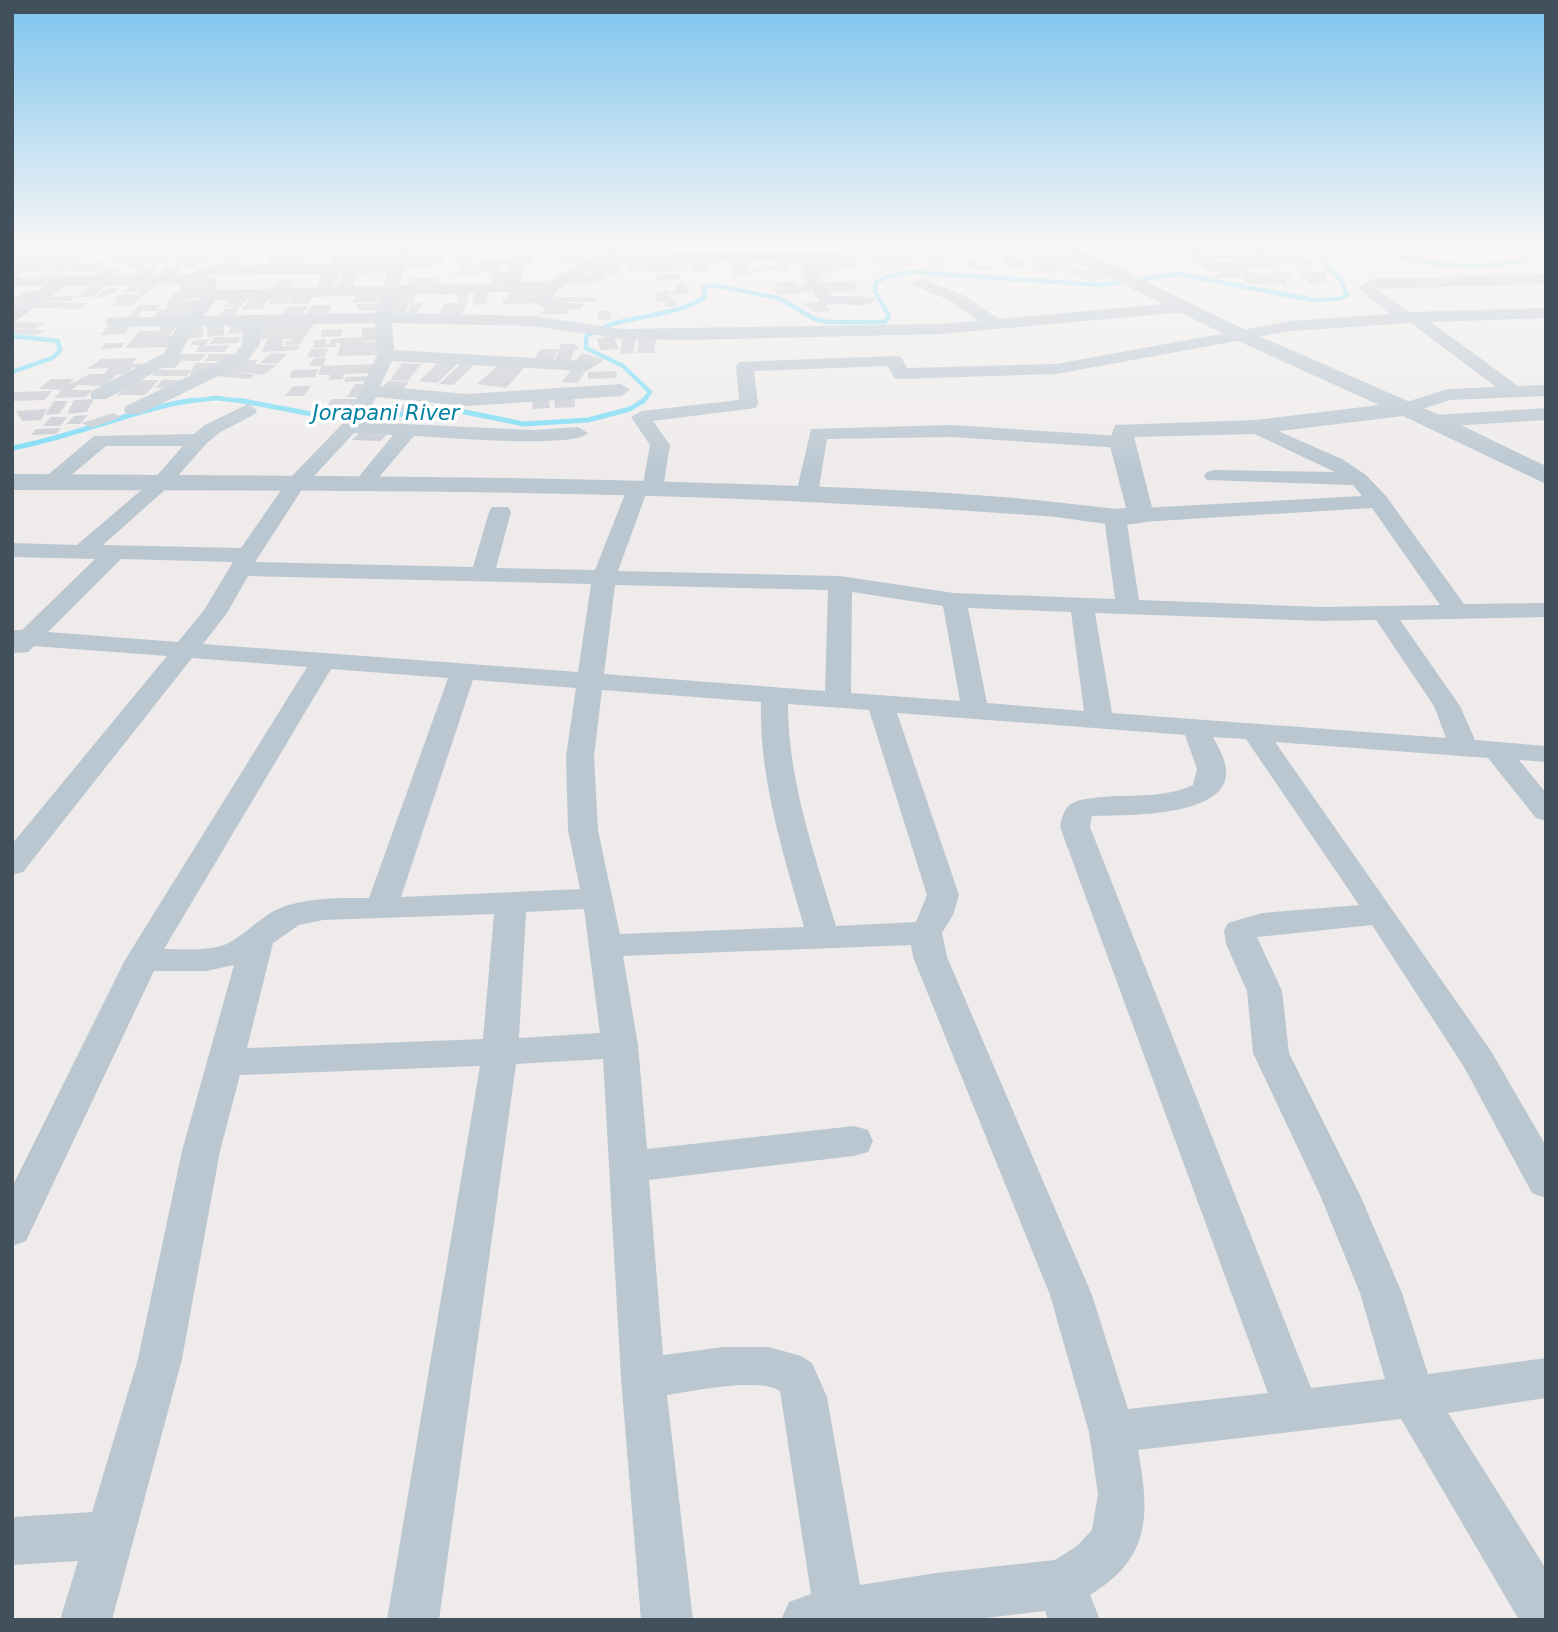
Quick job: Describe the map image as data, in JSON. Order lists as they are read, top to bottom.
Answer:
{
  "water": ["Jorapani River"]
}
